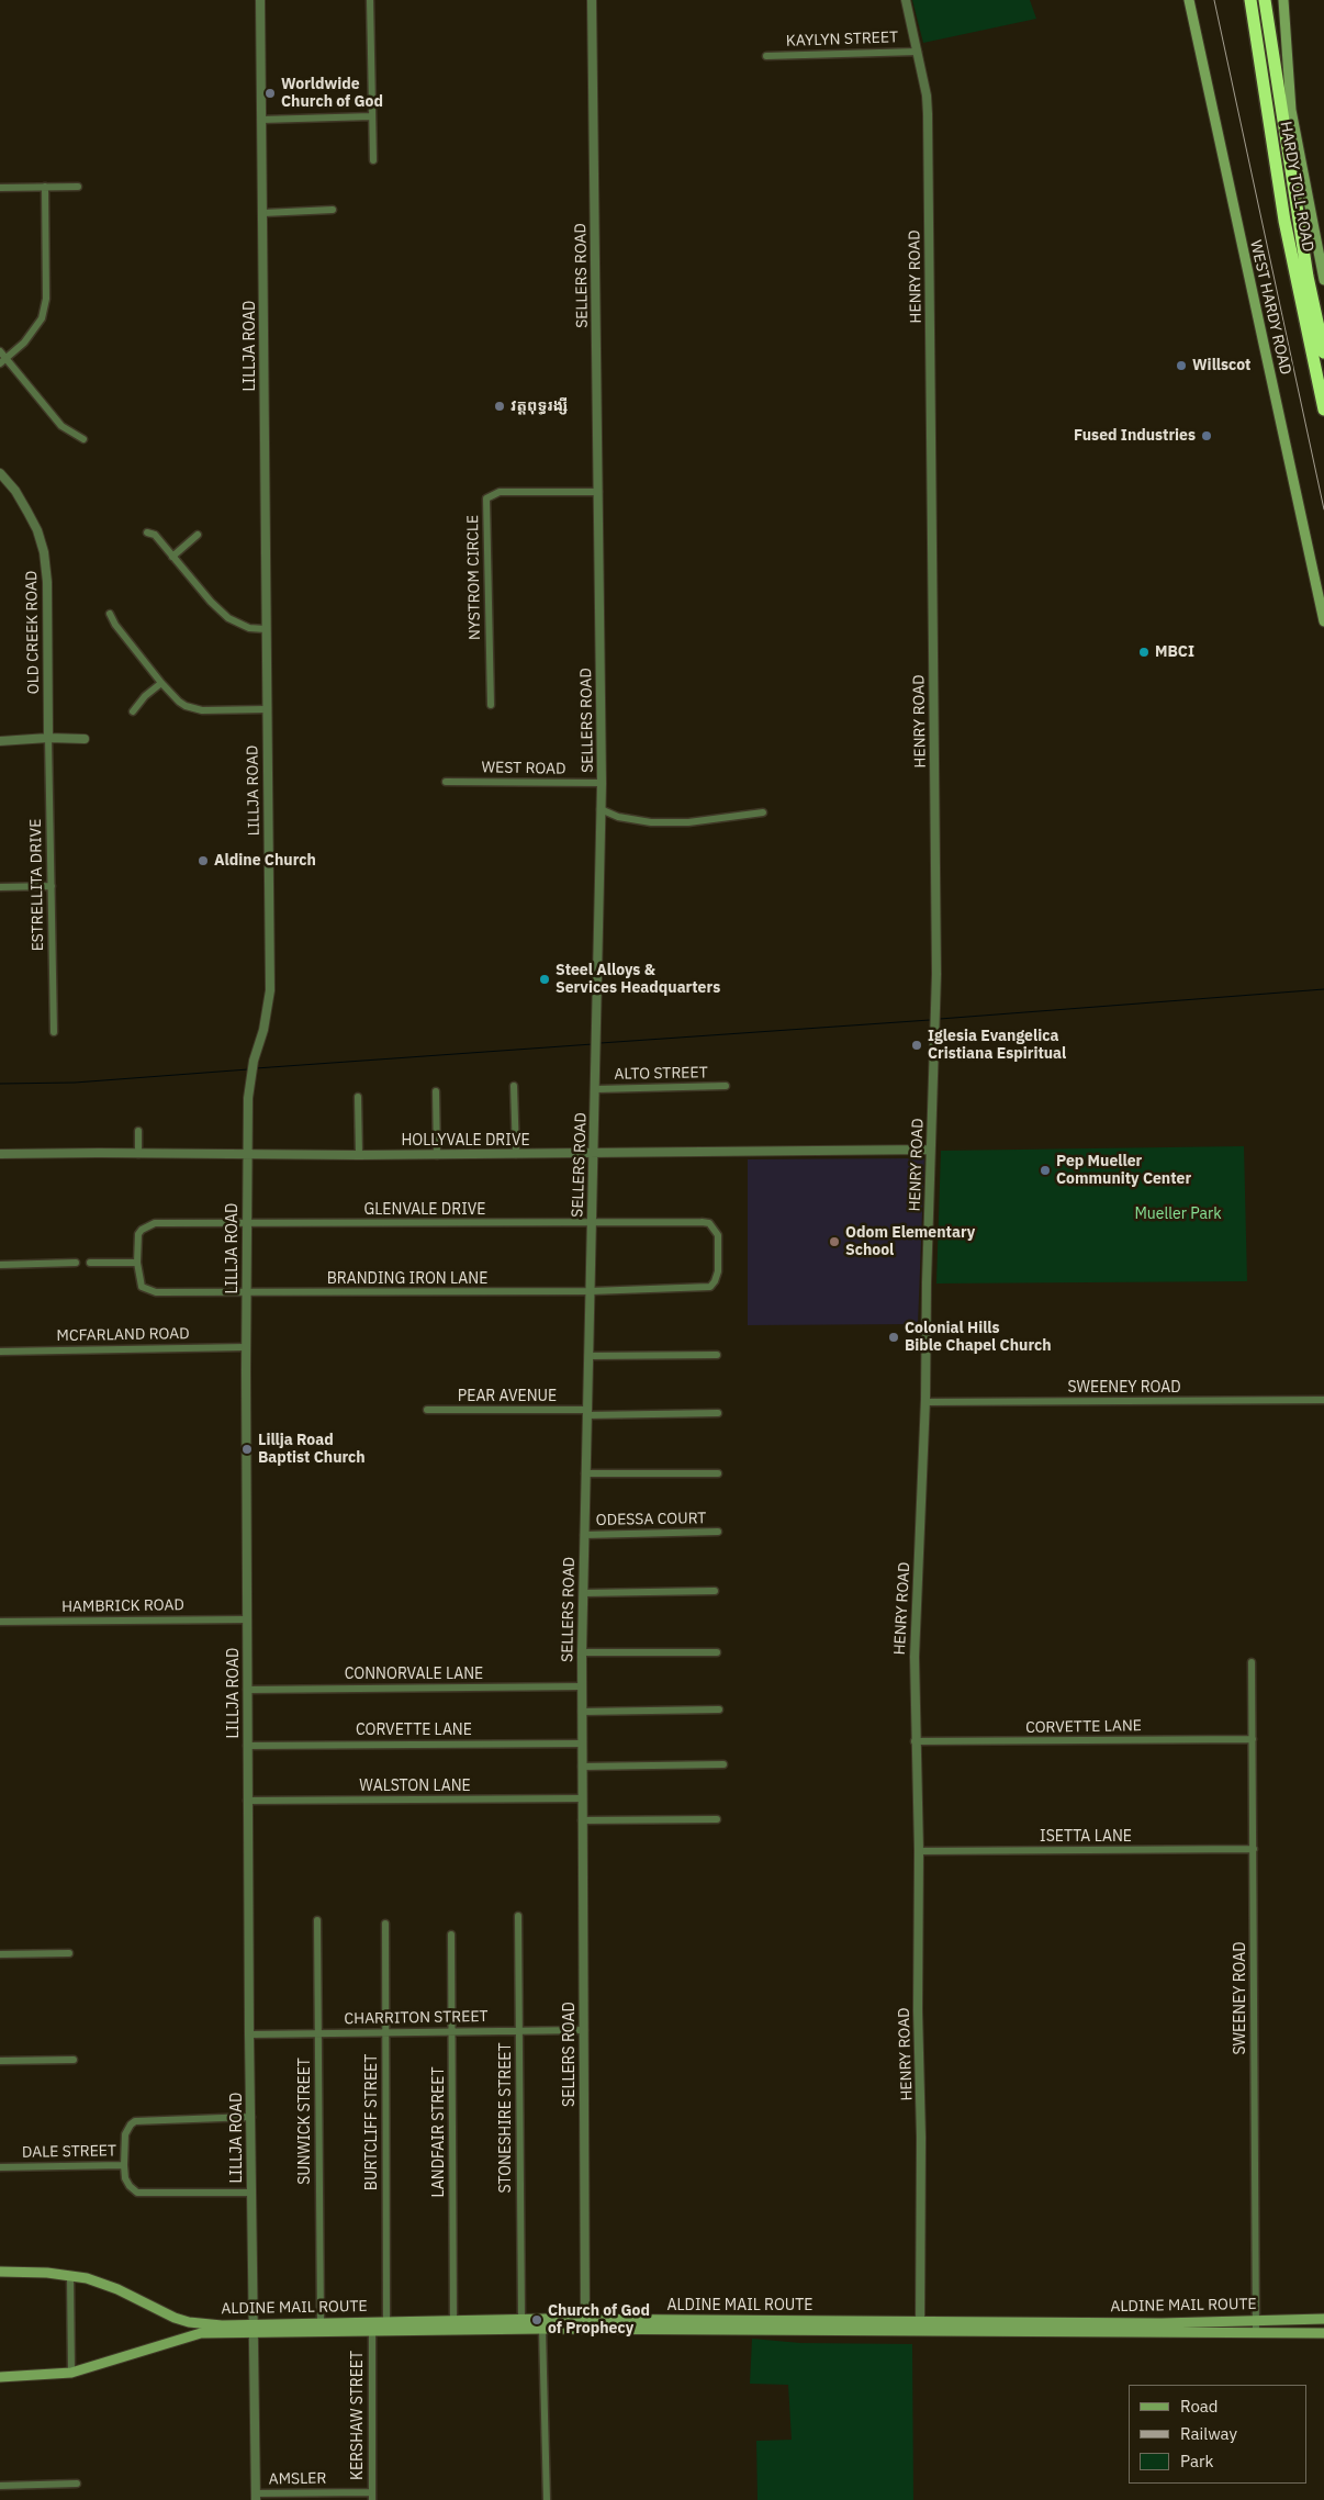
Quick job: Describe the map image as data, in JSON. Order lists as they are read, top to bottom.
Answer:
{
  "streets": {
    "highway": ["HARDY TOLL ROAD"],
    "main road": ["WEST HARDY ROAD", "ALDINE MAIL ROUTE"],
    "street": [
      "KAYLYN STREET",
      "SELLERS ROAD",
      "HENRY ROAD",
      "LILLJA ROAD",
      "NYSTROM CIRCLE",
      "OLD CREEK ROAD",
      "WEST ROAD",
      "ESTRELLITA DRIVE",
      "ALTO STREET",
      "HOLLYVALE DRIVE",
      "GLENVALE DRIVE",
      "BRANDING IRON LANE",
      "MCFARLAND ROAD",
      "SWEENEY ROAD",
      "PEAR AVENUE",
      "ODESSA COURT",
      "HAMBRICK ROAD",
      "CONNORVALE LANE",
      "CORVETTE LANE",
      "WALSTON LANE",
      "ISETTA LANE",
      "CHARRITON STREET",
      "STONESHIRE STREET",
      "SUNWICK STREET",
      "BURTCLIFF STREET",
      "LANDFAIR STREET",
      "DALE STREET",
      "KERSHAW STREET",
      "AMSLER"
    ]
  },
  "crossings": [
    ["KAYLYN STREET", "HENRY ROAD"],
    ["SELLERS ROAD", "NYSTROM CIRCLE"],
    ["SELLERS ROAD", "WEST ROAD"],
    ["SELLERS ROAD", "ALTO STREET"],
    ["SELLERS ROAD", "HOLLYVALE DRIVE"],
    ["SELLERS ROAD", "GLENVALE DRIVE"],
    ["SELLERS ROAD", "BRANDING IRON LANE"],
    ["SELLERS ROAD", "PEAR AVENUE"],
    ["SELLERS ROAD", "ODESSA COURT"],
    ["SELLERS ROAD", "CONNORVALE LANE"],
    ["SELLERS ROAD", "CORVETTE LANE"],
    ["SELLERS ROAD", "WALSTON LANE"],
    ["SELLERS ROAD", "CHARRITON STREET"],
    ["SELLERS ROAD", "ALDINE MAIL ROUTE"],
    ["HENRY ROAD", "HOLLYVALE DRIVE"],
    ["HENRY ROAD", "SWEENEY ROAD"],
    ["HENRY ROAD", "CORVETTE LANE"],
    ["HENRY ROAD", "ISETTA LANE"],
    ["HENRY ROAD", "ALDINE MAIL ROUTE"],
    ["LILLJA ROAD", "HOLLYVALE DRIVE"],
    ["LILLJA ROAD", "GLENVALE DRIVE"],
    ["LILLJA ROAD", "BRANDING IRON LANE"],
    ["LILLJA ROAD", "MCFARLAND ROAD"],
    ["LILLJA ROAD", "HAMBRICK ROAD"],
    ["LILLJA ROAD", "CONNORVALE LANE"],
    ["LILLJA ROAD", "CORVETTE LANE"],
    ["LILLJA ROAD", "WALSTON LANE"],
    ["LILLJA ROAD", "CHARRITON STREET"],
    ["LILLJA ROAD", "DALE STREET"],
    ["LILLJA ROAD", "ALDINE MAIL ROUTE"],
    ["LILLJA ROAD", "AMSLER"],
    ["OLD CREEK ROAD", "ESTRELLITA DRIVE"],
    ["GLENVALE DRIVE", "BRANDING IRON LANE"],
    ["SWEENEY ROAD", "CORVETTE LANE"],
    ["SWEENEY ROAD", "ISETTA LANE"],
    ["SWEENEY ROAD", "ALDINE MAIL ROUTE"],
    ["CHARRITON STREET", "STONESHIRE STREET"],
    ["CHARRITON STREET", "SUNWICK STREET"],
    ["CHARRITON STREET", "BURTCLIFF STREET"],
    ["CHARRITON STREET", "LANDFAIR STREET"],
    ["STONESHIRE STREET", "ALDINE MAIL ROUTE"],
    ["SUNWICK STREET", "ALDINE MAIL ROUTE"],
    ["BURTCLIFF STREET", "ALDINE MAIL ROUTE"],
    ["LANDFAIR STREET", "ALDINE MAIL ROUTE"],
    ["ALDINE MAIL ROUTE", "KERSHAW STREET"],
    ["KERSHAW STREET", "AMSLER"]
  ],
  "parks": ["Mueller Park"],
  "places": [
    "Worldwide Church of God",
    "Willscot",
    "វត្តពុទ្ធរង្សី",
    "Fused Industries",
    "MBCI",
    "Aldine Church",
    "Steel Alloys & Services Headquarters",
    "Iglesia Evangelica Cristiana Espiritual",
    "Pep Mueller Community Center",
    "Odom Elementary School",
    "Colonial Hills Bible Chapel Church",
    "Lillja Road Baptist Church",
    "Church of God of Prophecy"
  ],
  "legend": ["Road", "Railway", "Park"]
}
